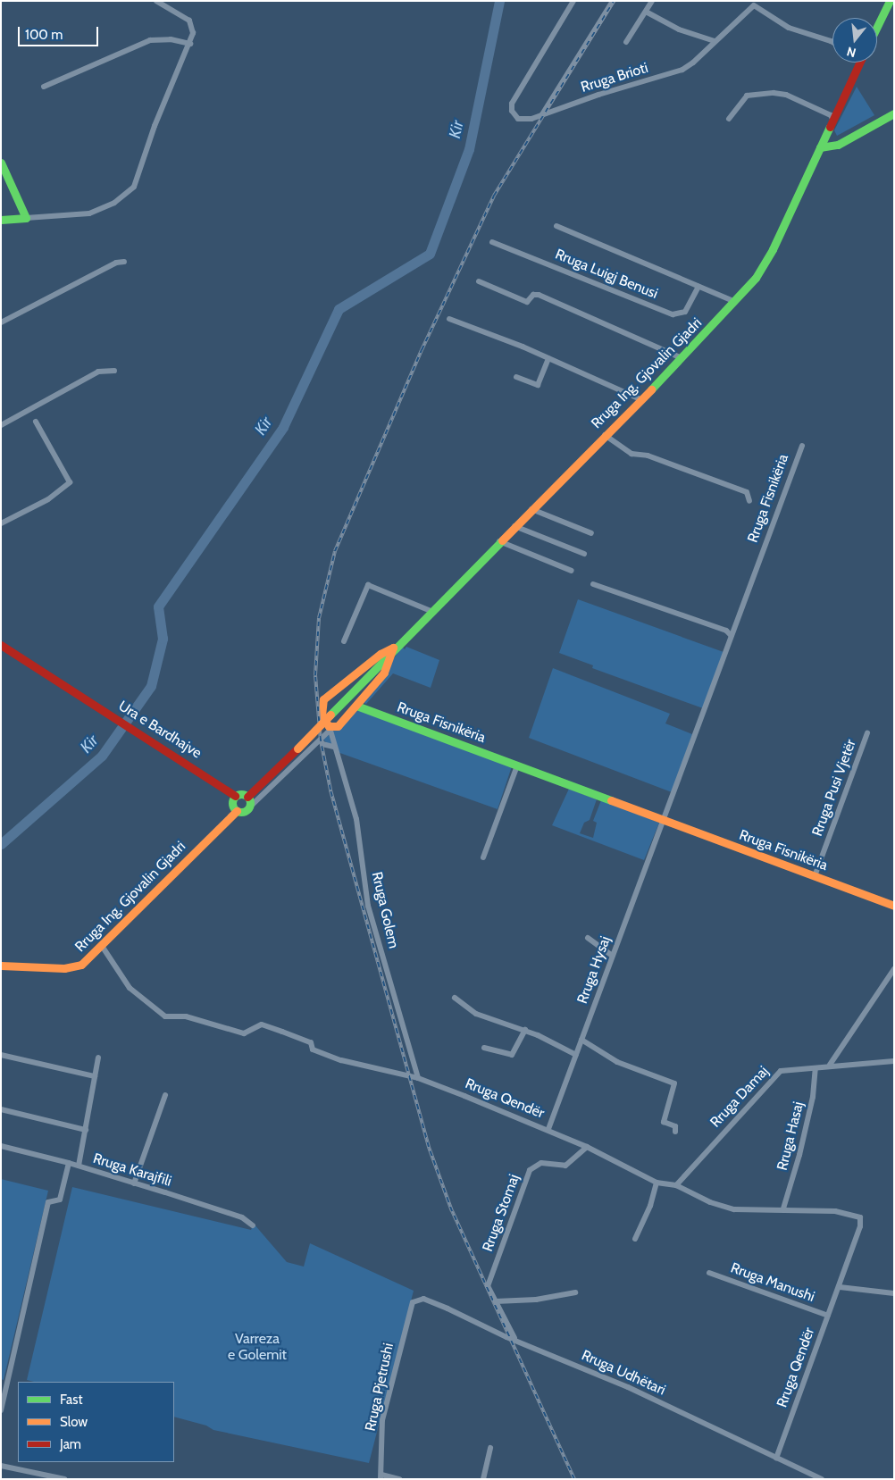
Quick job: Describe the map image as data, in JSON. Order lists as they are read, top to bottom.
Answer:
{
  "streets": {
    "main road": ["Rruga Ing. Gjovalin Gjadri", "Rruga Fisnikëria", "Ura e Bardhajve"],
    "street": [
      "Rruga Brioti",
      "Rruga Luigj Benusi",
      "Rruga Pusi Vjetër",
      "Rruga Golem",
      "Rruga Hysaj",
      "Rruga Damaj",
      "Rruga Qendër",
      "Rruga Hasaj",
      "Rruga Karajfili",
      "Rruga Stomaj",
      "Rruga Manushi",
      "Rruga Udhëtari",
      "Rruga Pjetrushi"
    ]
  },
  "crossings": [
    ["Rruga Luigj Benusi", "Rruga Ing. Gjovalin Gjadri"],
    ["Rruga Ing. Gjovalin Gjadri", "Ura e Bardhajve"],
    ["Rruga Ing. Gjovalin Gjadri", "Rruga Qendër"],
    ["Rruga Fisnikëria", "Rruga Pusi Vjetër"],
    ["Rruga Fisnikëria", "Rruga Hysaj"],
    ["Rruga Golem", "Rruga Qendër"],
    ["Rruga Hysaj", "Rruga Qendër"],
    ["Rruga Damaj", "Rruga Qendër"],
    ["Rruga Damaj", "Rruga Hasaj"],
    ["Rruga Qendër", "Rruga Hasaj"],
    ["Rruga Qendër", "Rruga Stomaj"],
    ["Rruga Qendër", "Rruga Manushi"],
    ["Rruga Qendër", "Rruga Udhëtari"],
    ["Rruga Stomaj", "Rruga Udhëtari"],
    ["Rruga Udhëtari", "Rruga Pjetrushi"]
  ],
  "water": ["Kir"],
  "parks": ["Varreza e Golemit"],
  "legend": ["Fast", "Slow", "Jam"],
  "scale_bar": "100 m",
  "north": "bottom"
}
